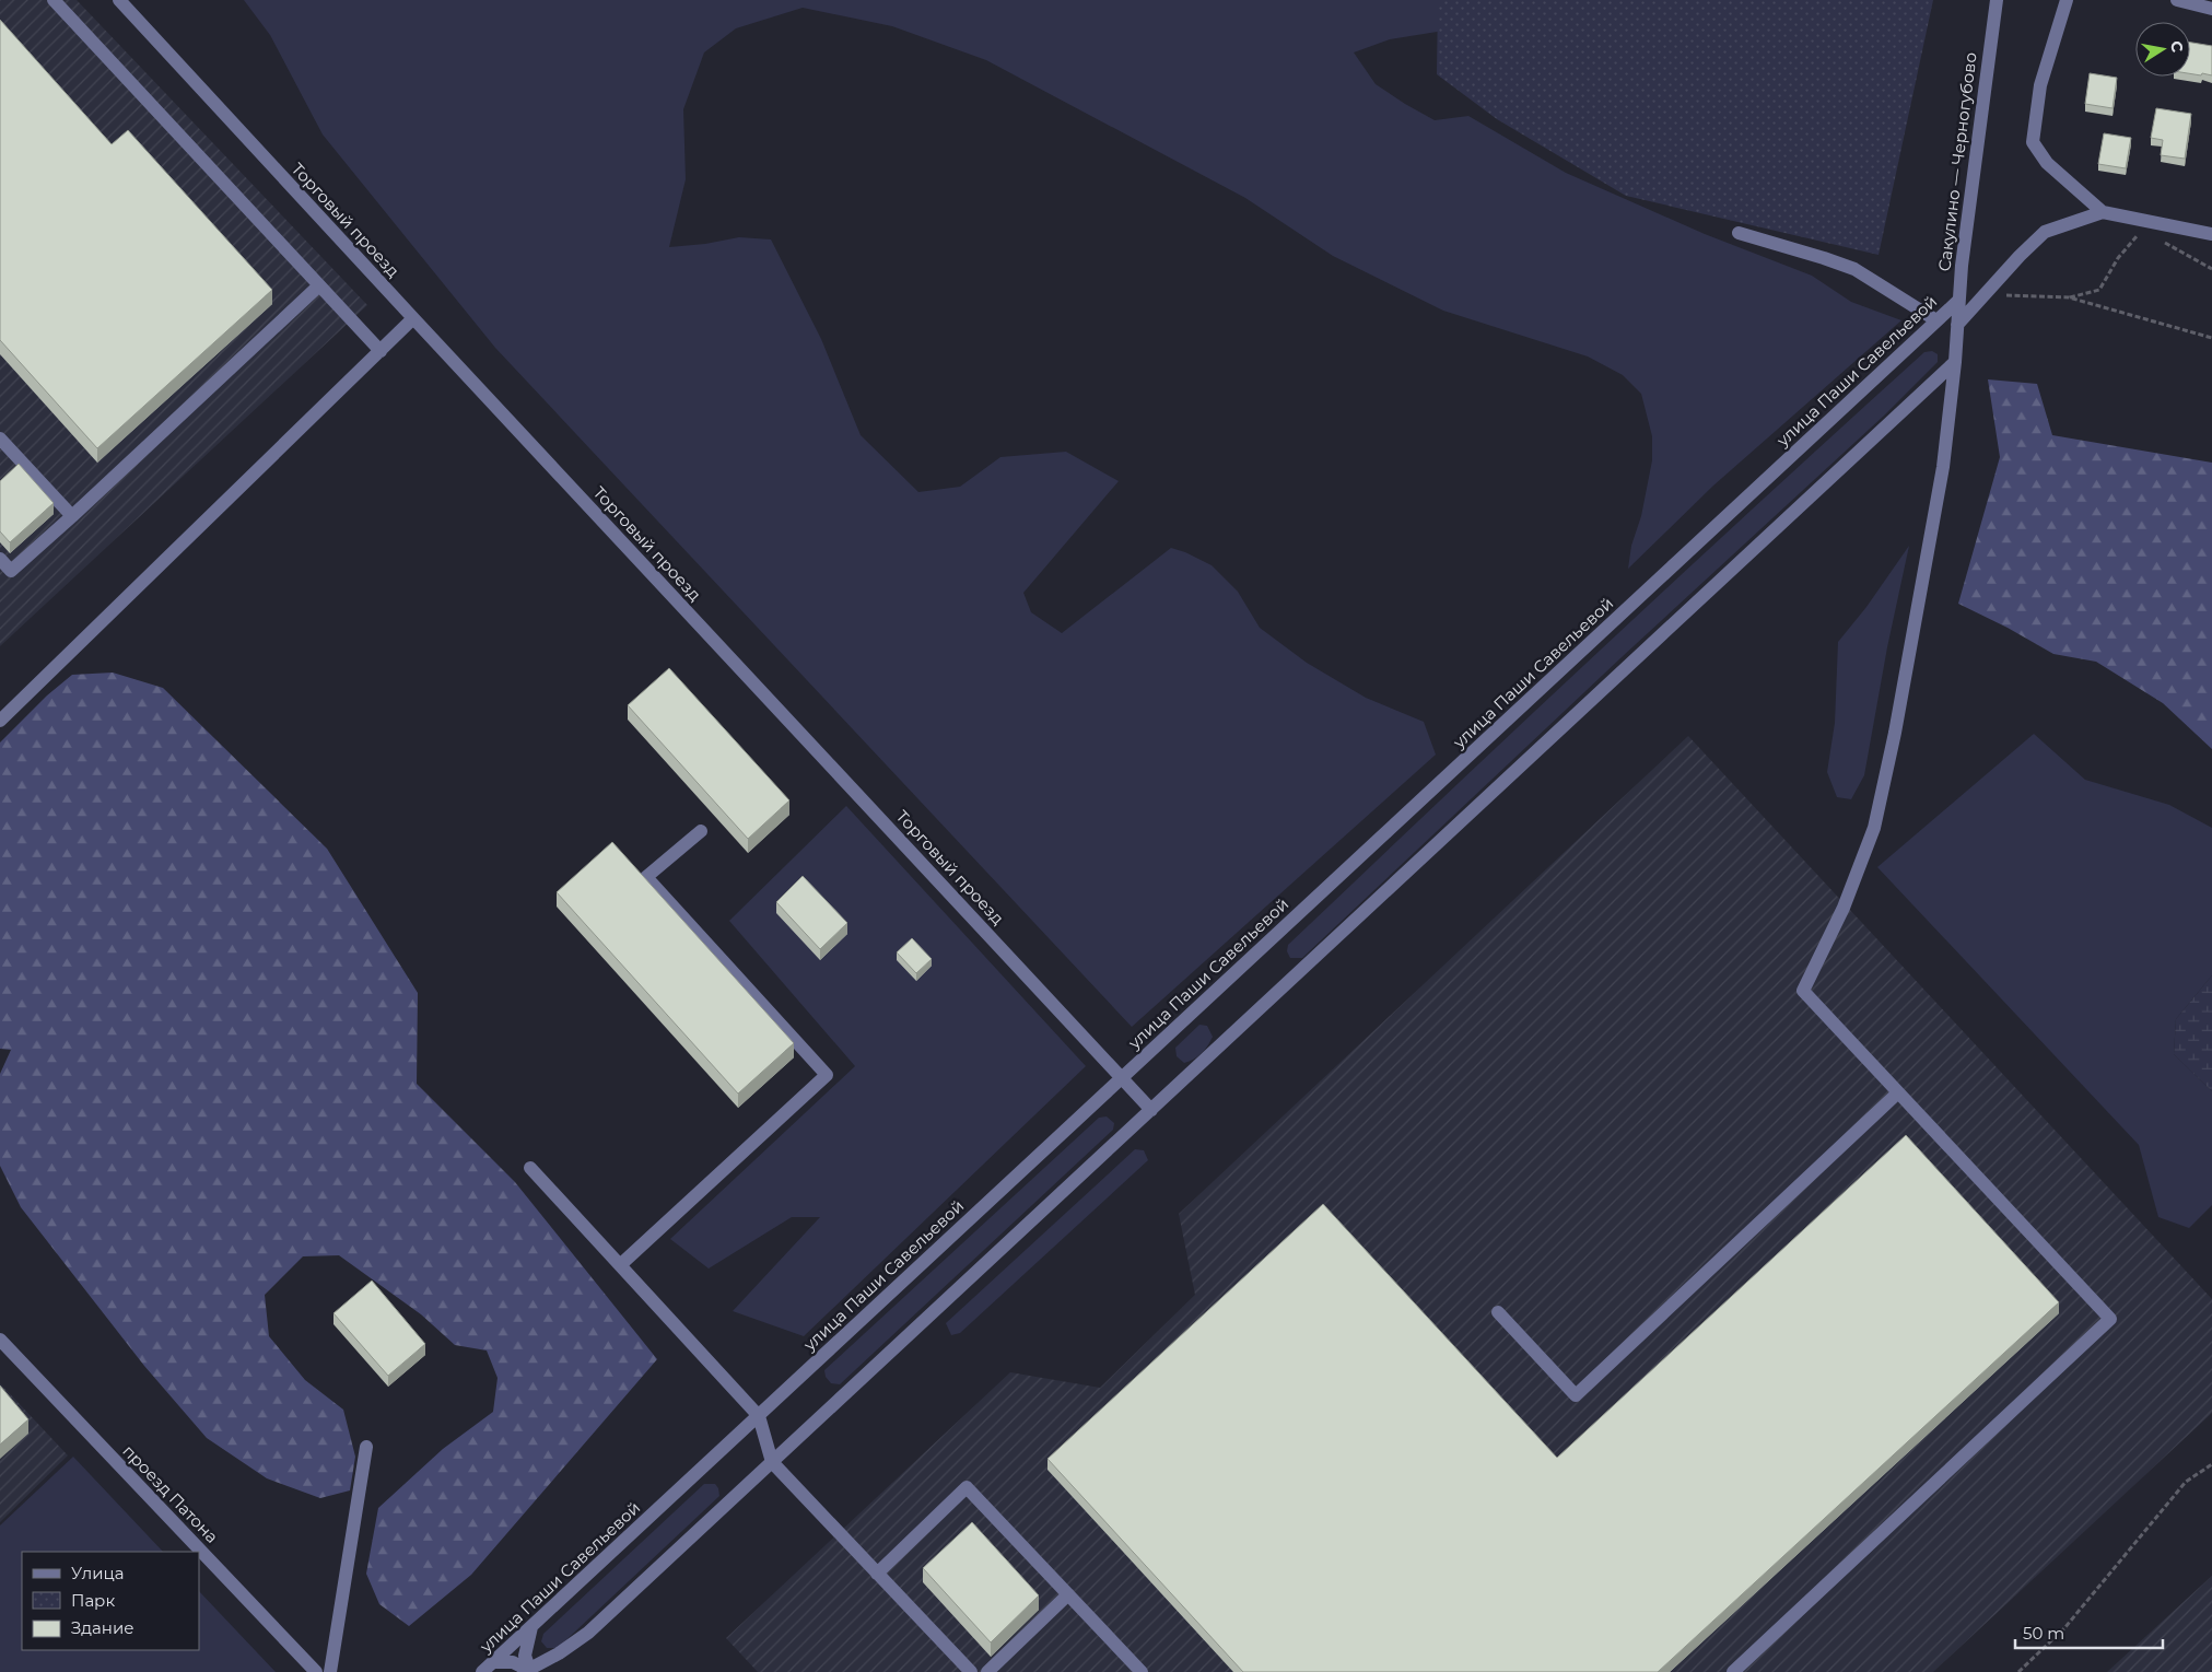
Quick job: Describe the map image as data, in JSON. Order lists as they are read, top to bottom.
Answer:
{
  "streets": {
    "street": [
      "Сакулино — Черногубово",
      "Торговый проезд",
      "улица Паши Савельевой",
      "проезд Патона"
    ]
  },
  "crossings": [
    ["Сакулино — Черногубово", "улица Паши Савельевой"],
    ["Торговый проезд", "улица Паши Савельевой"]
  ],
  "legend": ["Улица", "Парк", "Здание"],
  "scale_bar": "50 m",
  "north": "right"
}
